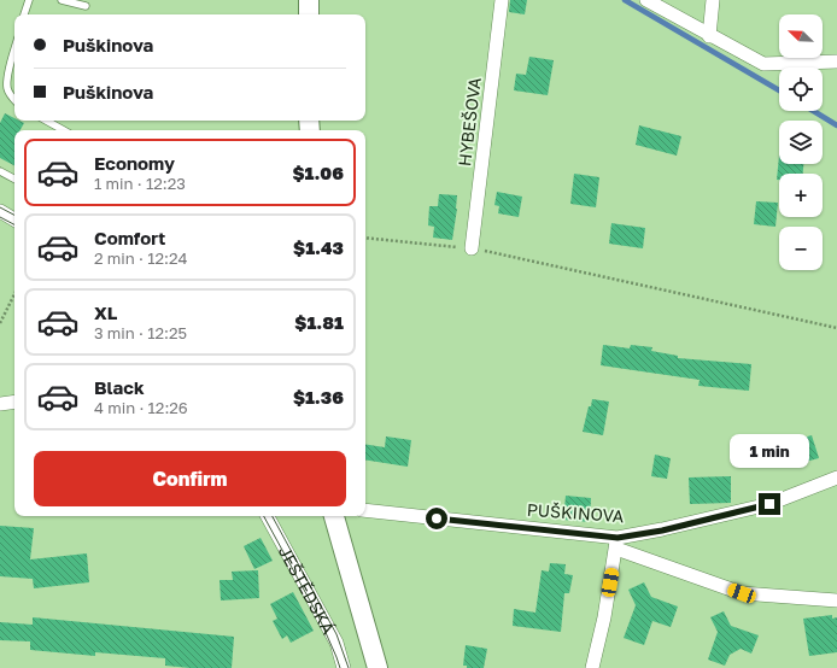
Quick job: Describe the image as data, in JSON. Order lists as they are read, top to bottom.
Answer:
{
  "streets": {
    "street": ["HYBEŠOVA", "PUŠKINOVA", "JEŠTĚDSKÁ"]
  },
  "north": "top left",
  "page": {
    "map_buttons": ["+", "−"],
    "banner": ["Puškinova", "Puškinova"],
    "list": [
      {
        "name": "Economy",
        "note": "1 min · 12:23",
        "value": "$1.06"
      },
      {
        "name": "Comfort",
        "note": "2 min · 12:24",
        "value": "$1.43"
      },
      {
        "name": "XL",
        "note": "3 min · 12:25",
        "value": "$1.81"
      },
      {
        "name": "Black",
        "note": "4 min · 12:26",
        "value": "$1.36"
      }
    ],
    "bubble": "1 min",
    "buttons": "Confirm"
  }
}
